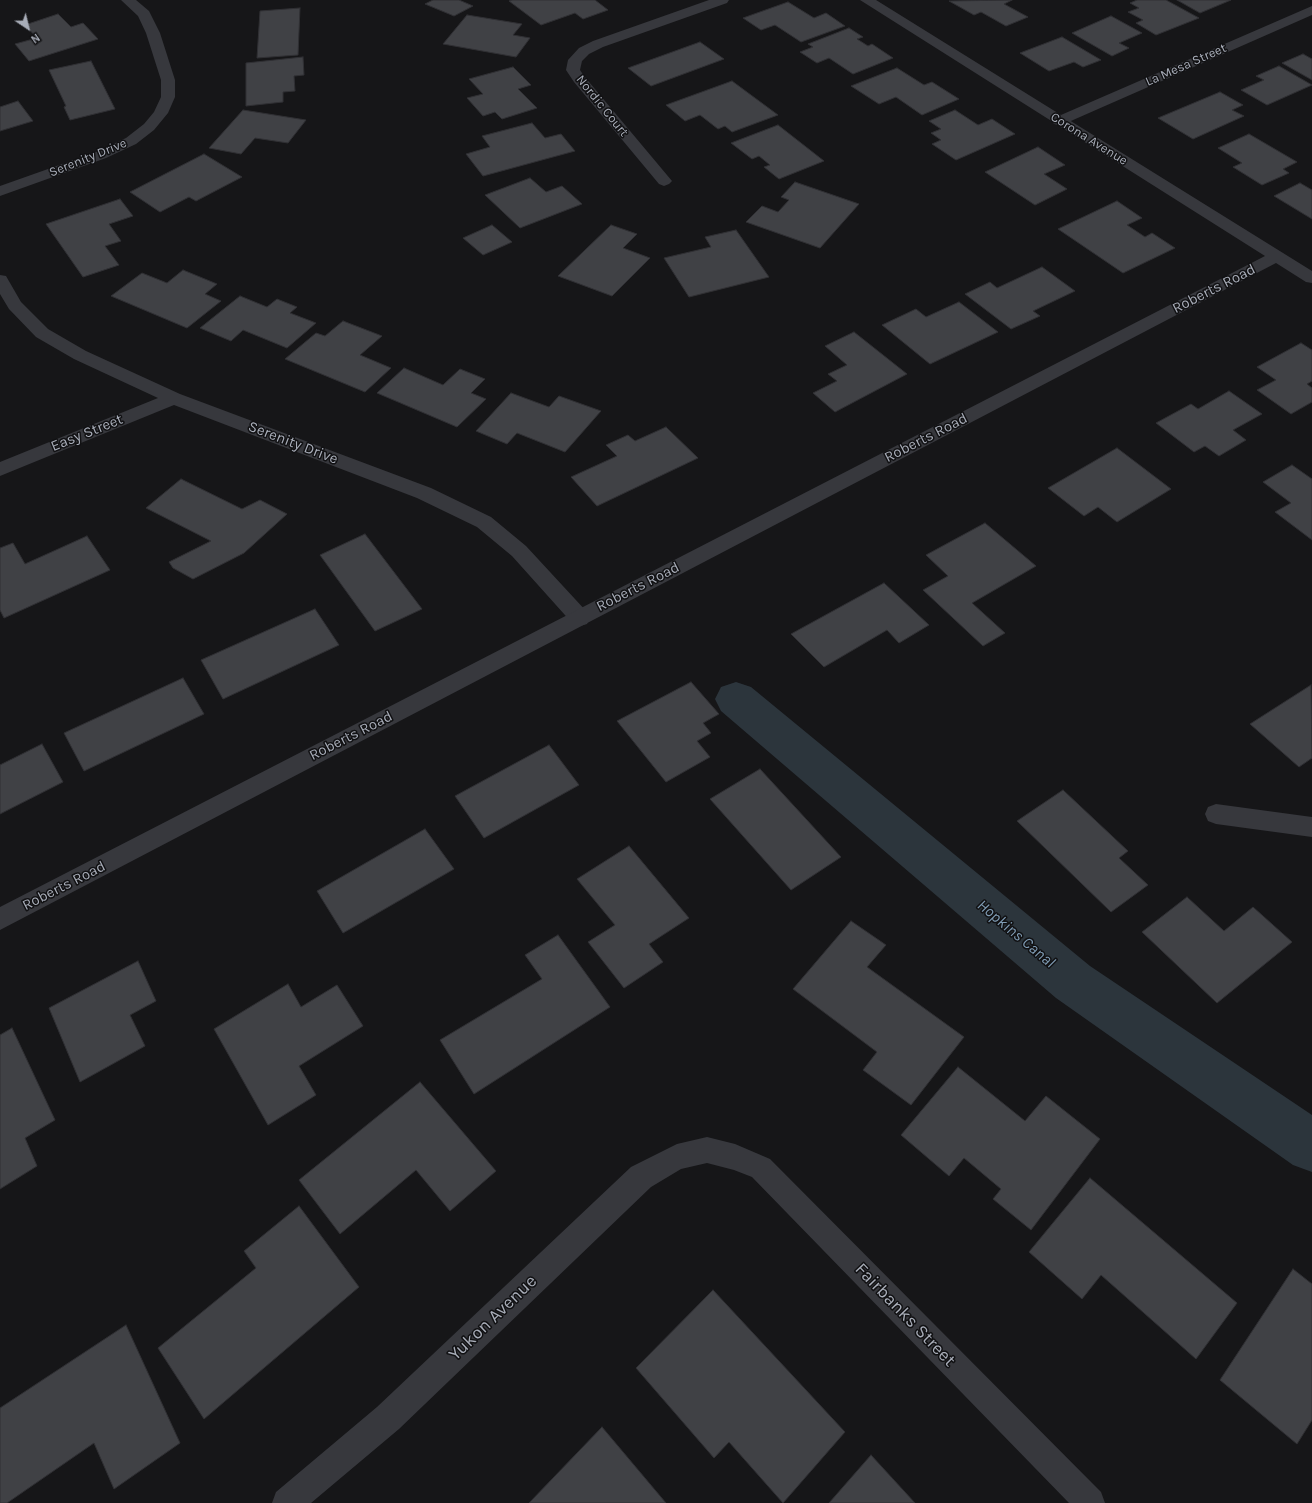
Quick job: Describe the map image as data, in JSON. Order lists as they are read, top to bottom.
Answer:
{
  "streets": {
    "street": [
      "La Mesa Street",
      "Nordic Court",
      "Corona Avenue",
      "Serenity Drive",
      "Roberts Road",
      "Easy Street",
      "Fairbanks Street",
      "Yukon Avenue"
    ]
  },
  "crossings": [
    ["La Mesa Street", "Corona Avenue"],
    ["Corona Avenue", "Roberts Road"],
    ["Serenity Drive", "Roberts Road"],
    ["Serenity Drive", "Easy Street"],
    ["Fairbanks Street", "Yukon Avenue"]
  ],
  "water": ["Hopkins Canal"],
  "north": "bottom right"
}
